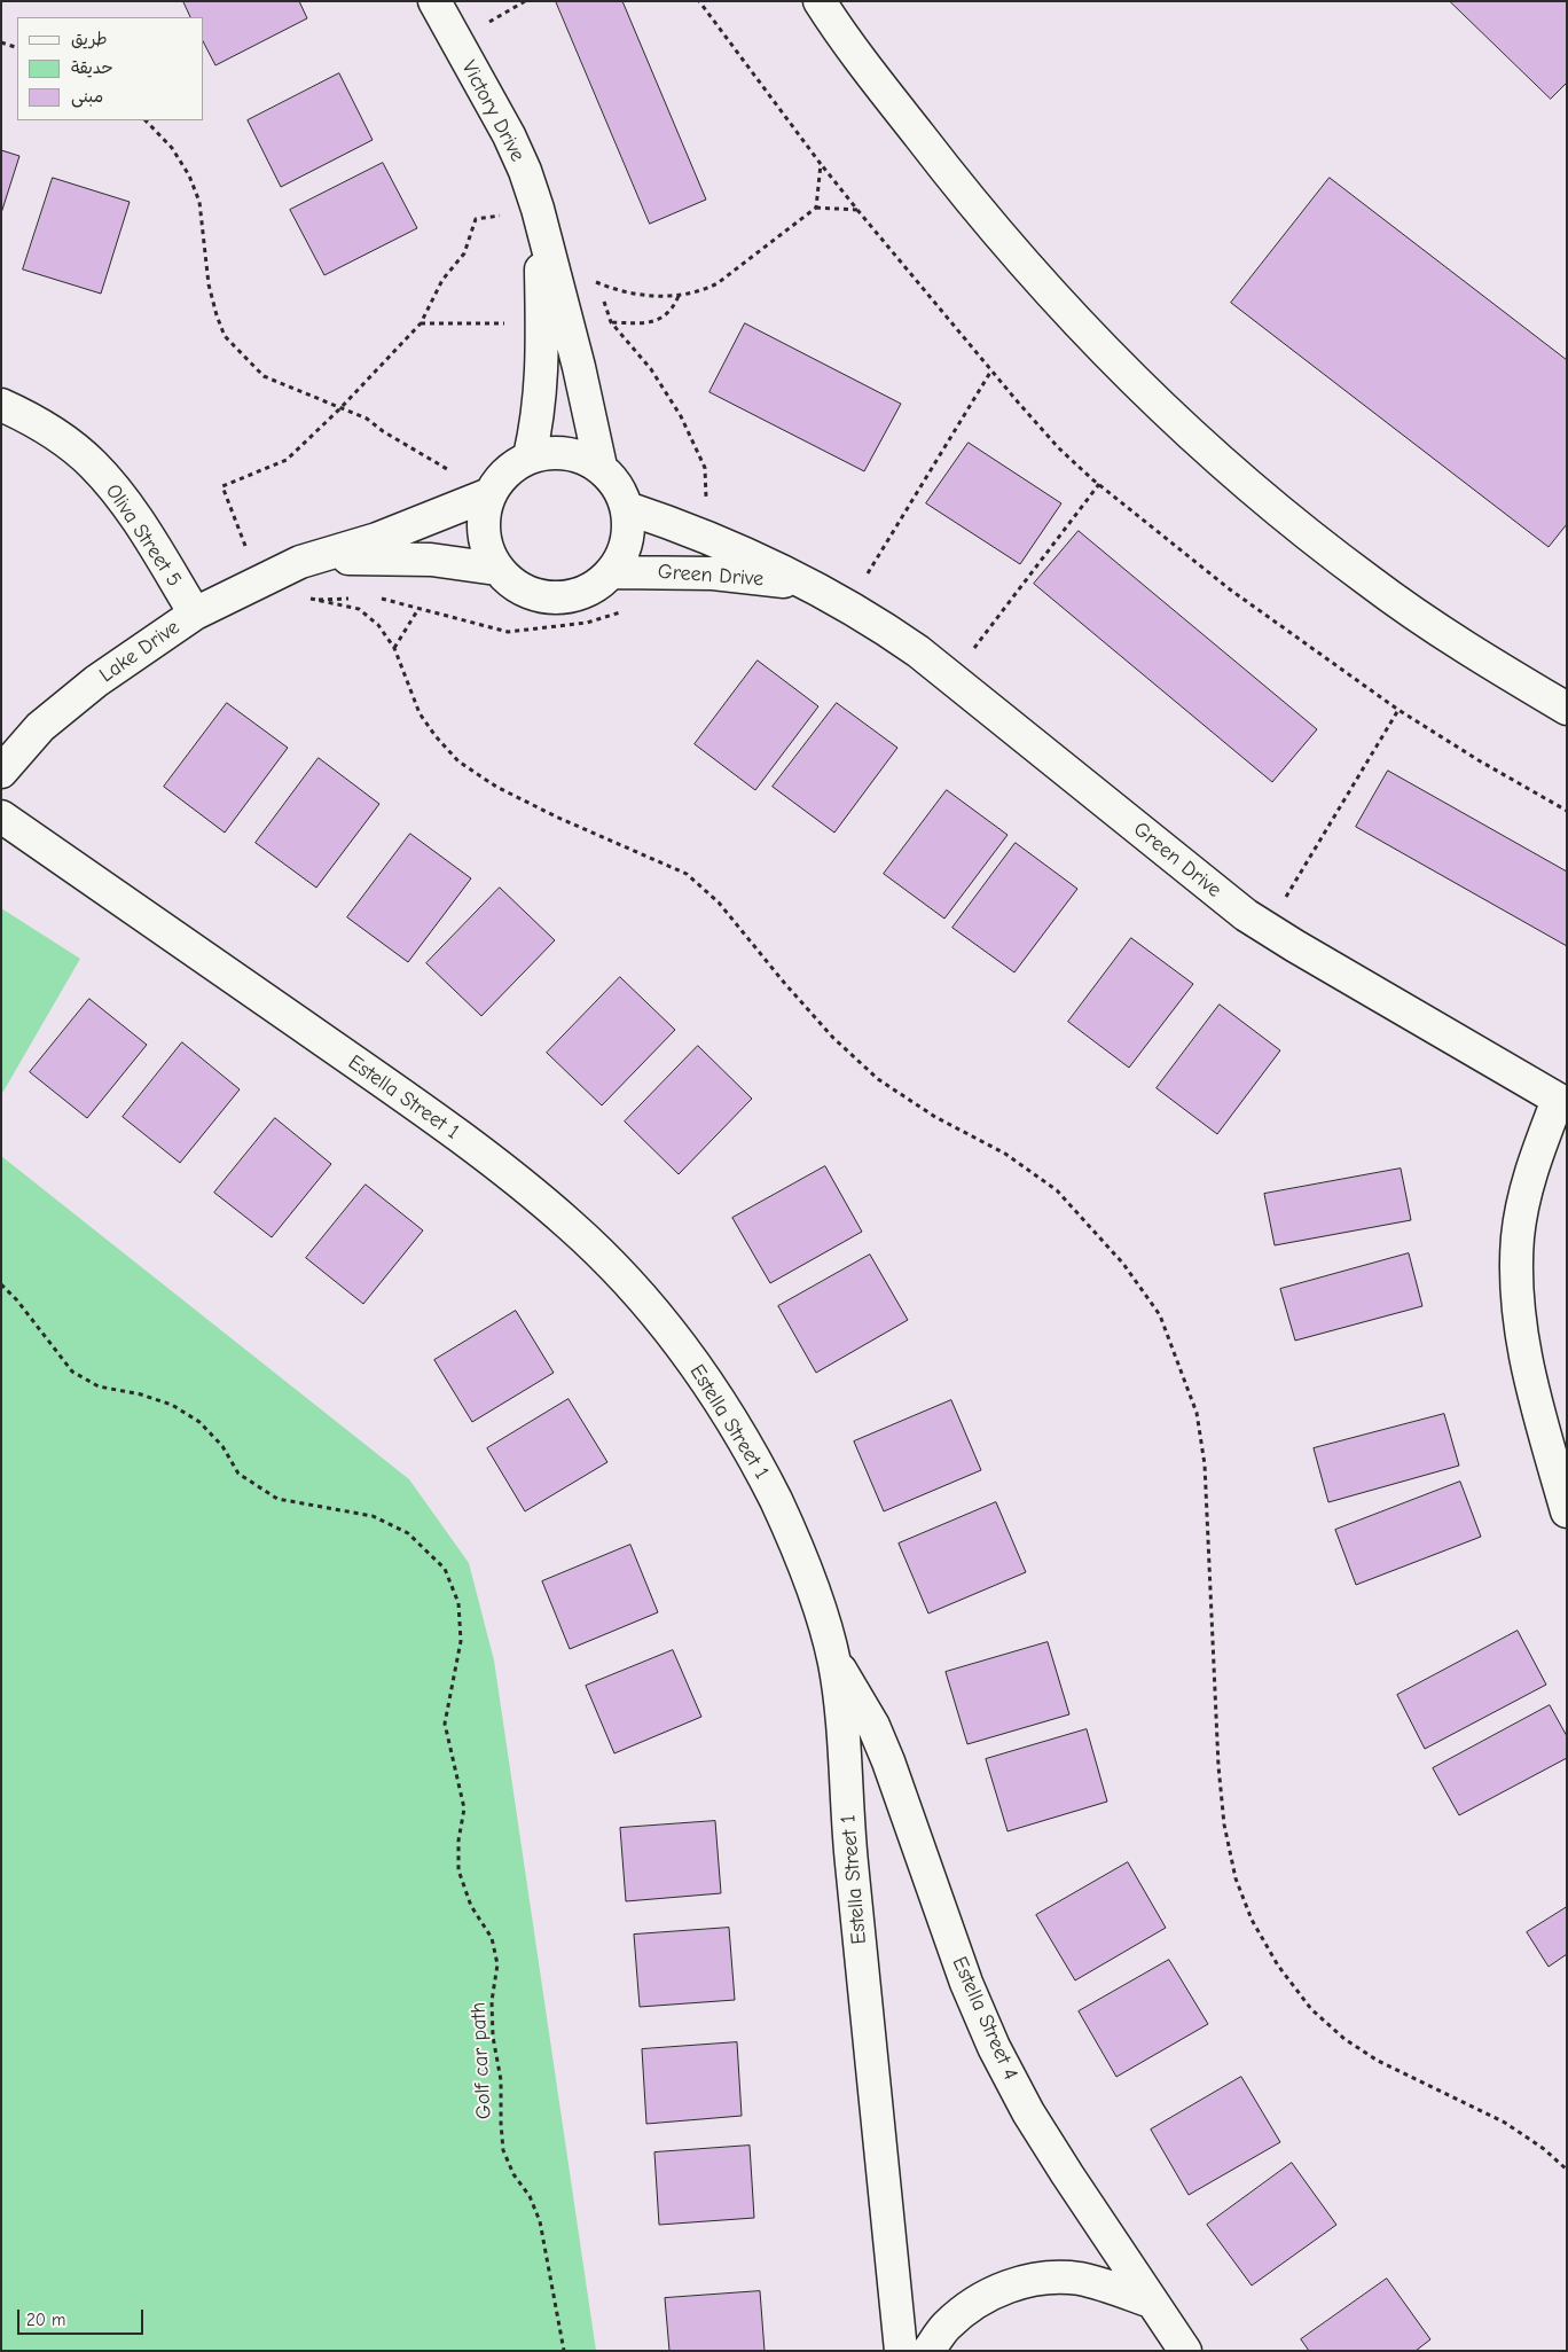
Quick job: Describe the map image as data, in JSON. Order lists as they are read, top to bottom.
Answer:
{
  "streets": {
    "street": [
      "Victory Drive",
      "Oliva Street 5",
      "Green Drive",
      "Lake Drive",
      "Estella Street 1",
      "Estella Street 4"
    ],
    "path": ["Golf car path"]
  },
  "crossings": [
    ["Victory Drive", "Green Drive"],
    ["Victory Drive", "Lake Drive"],
    ["Oliva Street 5", "Lake Drive"],
    ["Green Drive", "Lake Drive"],
    ["Estella Street 1", "Estella Street 4"]
  ],
  "legend": ["طريق", "حديقة", "مبنى"],
  "scale_bar": "20 m"
}
